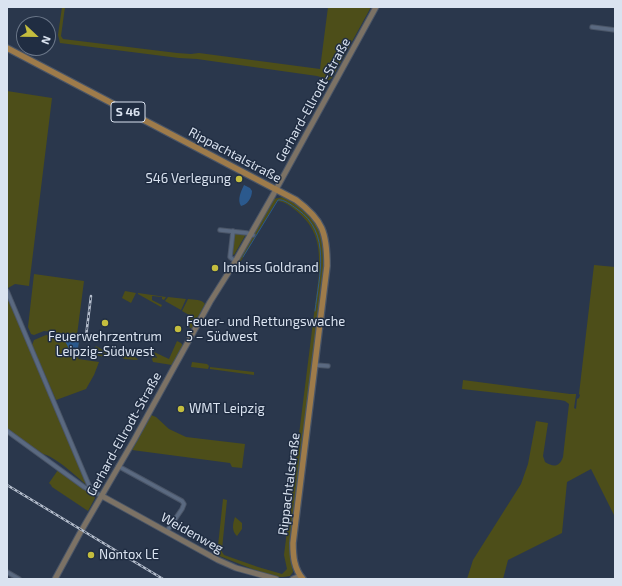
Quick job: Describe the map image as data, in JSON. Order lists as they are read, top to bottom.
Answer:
{
  "streets": {
    "main road": [
      "Gerhard-Ellrodt-Straße",
      "S 46",
      "Rippachtalstraße",
      "Weidenweg"
    ]
  },
  "crossings": [
    ["Gerhard-Ellrodt-Straße", "Rippachtalstraße"],
    ["Gerhard-Ellrodt-Straße", "Weidenweg"]
  ],
  "places": [
    "S46 Verlegung",
    "Imbiss Goldrand",
    "Feuerwehrzentrum Leipzig-Südwest",
    "Feuer- und Rettungswache 5 – Südwest",
    "WMT Leipzig",
    "Nontox LE"
  ],
  "north": "right"
}
